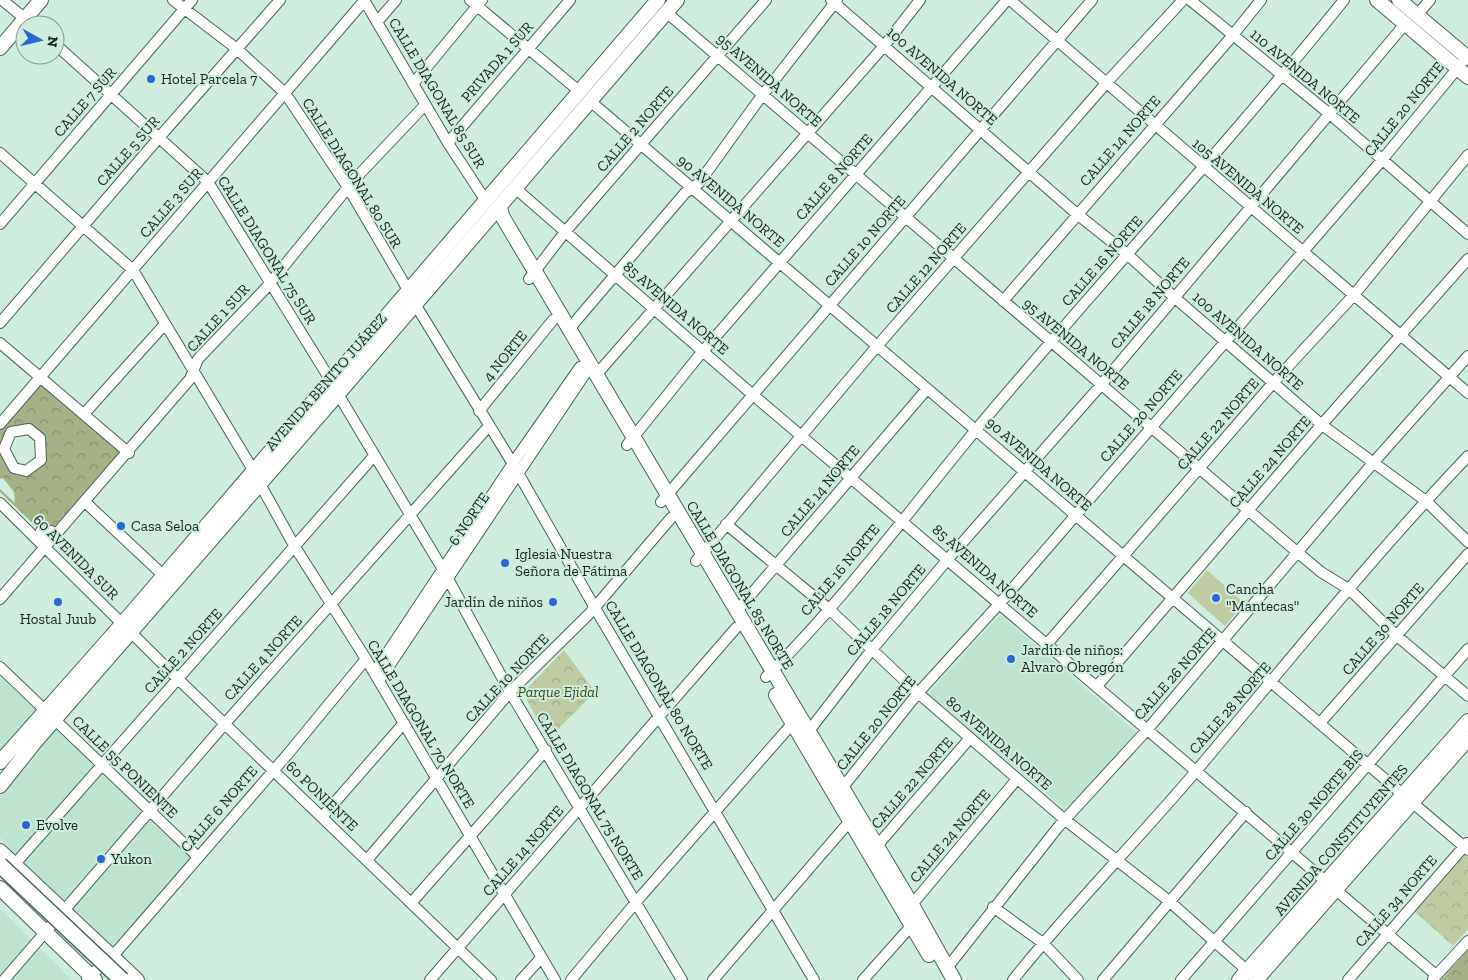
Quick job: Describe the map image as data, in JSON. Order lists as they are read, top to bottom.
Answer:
{
  "streets": {
    "main road": ["AVENIDA BENITO JUÁREZ", "CALLE DIAGONAL 85 NORTE", "AVENIDA CONSTITUYENTES"],
    "street": [
      "PRIVADA 1 SUR",
      "100 AVENIDA NORTE",
      "110 AVENIDA NORTE",
      "95 AVENIDA NORTE",
      "CALLE DIAGONAL 85 SUR",
      "CALLE 7 SUR",
      "CALLE 20 NORTE",
      "CALLE 2 NORTE",
      "CALLE 14 NORTE",
      "CALLE 5 SUR",
      "CALLE DIAGONAL 80 SUR",
      "CALLE 8 NORTE",
      "105 AVENIDA NORTE",
      "90 AVENIDA NORTE",
      "CALLE 3 SUR",
      "CALLE 10 NORTE",
      "CALLE DIAGONAL 75 SUR",
      "CALLE 16 NORTE",
      "CALLE 12 NORTE",
      "CALLE 18 NORTE",
      "85 AVENIDA NORTE",
      "CALLE 1 SUR",
      "4 NORTE",
      "CALLE 22 NORTE",
      "CALLE 24 NORTE",
      "6 NORTE",
      "60 AVENIDA SUR",
      "CALLE 30 NORTE",
      "CALLE 4 NORTE",
      "CALLE 26 NORTE",
      "CALLE DIAGONAL 80 NORTE",
      "CALLE 28 NORTE",
      "CALLE DIAGONAL 70 NORTE",
      "80 AVENIDA NORTE",
      "CALLE 55 PONIENTE",
      "60 PONIENTE",
      "CALLE DIAGONAL 75 NORTE",
      "CALLE 30 NORTE BIS",
      "CALLE 6 NORTE",
      "CALLE 34 NORTE"
    ]
  },
  "crossings": [
    ["PRIVADA 1 SUR", "CALLE DIAGONAL 85 SUR"],
    ["100 AVENIDA NORTE", "CALLE 20 NORTE"],
    ["100 AVENIDA NORTE", "CALLE 14 NORTE"],
    ["100 AVENIDA NORTE", "CALLE 8 NORTE"],
    ["100 AVENIDA NORTE", "CALLE 10 NORTE"],
    ["100 AVENIDA NORTE", "CALLE 16 NORTE"],
    ["100 AVENIDA NORTE", "CALLE 12 NORTE"],
    ["100 AVENIDA NORTE", "CALLE 18 NORTE"],
    ["100 AVENIDA NORTE", "CALLE 22 NORTE"],
    ["100 AVENIDA NORTE", "CALLE 24 NORTE"],
    ["100 AVENIDA NORTE", "CALLE 26 NORTE"],
    ["100 AVENIDA NORTE", "CALLE 28 NORTE"],
    ["110 AVENIDA NORTE", "CALLE 20 NORTE"],
    ["110 AVENIDA NORTE", "CALLE 14 NORTE"],
    ["110 AVENIDA NORTE", "CALLE 16 NORTE"],
    ["110 AVENIDA NORTE", "CALLE 18 NORTE"],
    ["110 AVENIDA NORTE", "CALLE 22 NORTE"],
    ["95 AVENIDA NORTE", "CALLE 20 NORTE"],
    ["95 AVENIDA NORTE", "CALLE 2 NORTE"],
    ["95 AVENIDA NORTE", "CALLE 14 NORTE"],
    ["95 AVENIDA NORTE", "CALLE 8 NORTE"],
    ["95 AVENIDA NORTE", "CALLE 10 NORTE"],
    ["95 AVENIDA NORTE", "CALLE 16 NORTE"],
    ["95 AVENIDA NORTE", "CALLE 12 NORTE"],
    ["95 AVENIDA NORTE", "CALLE 18 NORTE"],
    ["95 AVENIDA NORTE", "AVENIDA BENITO JUÁREZ"],
    ["95 AVENIDA NORTE", "CALLE 22 NORTE"],
    ["95 AVENIDA NORTE", "CALLE 24 NORTE"],
    ["95 AVENIDA NORTE", "CALLE 30 NORTE"],
    ["95 AVENIDA NORTE", "CALLE 26 NORTE"],
    ["95 AVENIDA NORTE", "CALLE 28 NORTE"],
    ["95 AVENIDA NORTE", "CALLE 30 NORTE BIS"],
    ["CALLE DIAGONAL 85 SUR", "CALLE 3 SUR"],
    ["CALLE DIAGONAL 85 SUR", "CALLE 1 SUR"],
    ["CALLE DIAGONAL 85 SUR", "AVENIDA BENITO JUÁREZ"],
    ["CALLE 7 SUR", "CALLE DIAGONAL 80 SUR"],
    ["CALLE 7 SUR", "CALLE DIAGONAL 75 SUR"],
    ["CALLE 20 NORTE", "105 AVENIDA NORTE"],
    ["CALLE 20 NORTE", "90 AVENIDA NORTE"],
    ["CALLE 20 NORTE", "85 AVENIDA NORTE"],
    ["CALLE 20 NORTE", "CALLE DIAGONAL 85 NORTE"],
    ["CALLE 20 NORTE", "80 AVENIDA NORTE"],
    ["CALLE 2 NORTE", "90 AVENIDA NORTE"],
    ["CALLE 2 NORTE", "85 AVENIDA NORTE"],
    ["CALLE 2 NORTE", "CALLE DIAGONAL 85 NORTE"],
    ["CALLE 2 NORTE", "CALLE DIAGONAL 70 NORTE"],
    ["CALLE 2 NORTE", "CALLE 55 PONIENTE"],
    ["CALLE 2 NORTE", "60 PONIENTE"],
    ["CALLE 2 NORTE", "CALLE DIAGONAL 75 NORTE"],
    ["CALLE 14 NORTE", "105 AVENIDA NORTE"],
    ["CALLE 14 NORTE", "90 AVENIDA NORTE"],
    ["CALLE 14 NORTE", "85 AVENIDA NORTE"],
    ["CALLE 14 NORTE", "CALLE DIAGONAL 85 NORTE"],
    ["CALLE 14 NORTE", "CALLE DIAGONAL 80 NORTE"],
    ["CALLE 14 NORTE", "CALLE DIAGONAL 70 NORTE"],
    ["CALLE 14 NORTE", "80 AVENIDA NORTE"],
    ["CALLE 14 NORTE", "60 PONIENTE"],
    ["CALLE 14 NORTE", "CALLE DIAGONAL 75 NORTE"],
    ["CALLE 5 SUR", "CALLE DIAGONAL 80 SUR"],
    ["CALLE 5 SUR", "CALLE DIAGONAL 75 SUR"],
    ["CALLE DIAGONAL 80 SUR", "CALLE 3 SUR"],
    ["CALLE DIAGONAL 80 SUR", "CALLE 1 SUR"],
    ["CALLE DIAGONAL 80 SUR", "AVENIDA BENITO JUÁREZ"],
    ["CALLE 8 NORTE", "105 AVENIDA NORTE"],
    ["CALLE 8 NORTE", "90 AVENIDA NORTE"],
    ["CALLE 8 NORTE", "85 AVENIDA NORTE"],
    ["CALLE 8 NORTE", "CALLE DIAGONAL 85 NORTE"],
    ["105 AVENIDA NORTE", "CALLE 10 NORTE"],
    ["105 AVENIDA NORTE", "CALLE 16 NORTE"],
    ["105 AVENIDA NORTE", "CALLE 12 NORTE"],
    ["105 AVENIDA NORTE", "CALLE 18 NORTE"],
    ["105 AVENIDA NORTE", "CALLE 22 NORTE"],
    ["105 AVENIDA NORTE", "CALLE 24 NORTE"],
    ["105 AVENIDA NORTE", "CALLE 26 NORTE"],
    ["90 AVENIDA NORTE", "CALLE 10 NORTE"],
    ["90 AVENIDA NORTE", "CALLE 16 NORTE"],
    ["90 AVENIDA NORTE", "CALLE 12 NORTE"],
    ["90 AVENIDA NORTE", "CALLE 18 NORTE"],
    ["90 AVENIDA NORTE", "AVENIDA BENITO JUÁREZ"],
    ["90 AVENIDA NORTE", "CALLE 22 NORTE"],
    ["90 AVENIDA NORTE", "CALLE 24 NORTE"],
    ["90 AVENIDA NORTE", "CALLE 30 NORTE"],
    ["90 AVENIDA NORTE", "CALLE 26 NORTE"],
    ["90 AVENIDA NORTE", "CALLE 28 NORTE"],
    ["90 AVENIDA NORTE", "CALLE 30 NORTE BIS"],
    ["90 AVENIDA NORTE", "AVENIDA CONSTITUYENTES"],
    ["90 AVENIDA NORTE", "CALLE 34 NORTE"],
    ["CALLE 3 SUR", "CALLE DIAGONAL 75 SUR"],
    ["CALLE 10 NORTE", "85 AVENIDA NORTE"],
    ["CALLE 10 NORTE", "CALLE DIAGONAL 85 NORTE"],
    ["CALLE 10 NORTE", "CALLE DIAGONAL 80 NORTE"],
    ["CALLE 10 NORTE", "CALLE DIAGONAL 70 NORTE"],
    ["CALLE 10 NORTE", "60 PONIENTE"],
    ["CALLE 10 NORTE", "CALLE DIAGONAL 75 NORTE"],
    ["CALLE DIAGONAL 75 SUR", "CALLE 1 SUR"],
    ["CALLE DIAGONAL 75 SUR", "AVENIDA BENITO JUÁREZ"],
    ["CALLE 16 NORTE", "85 AVENIDA NORTE"],
    ["CALLE 16 NORTE", "CALLE DIAGONAL 85 NORTE"],
    ["CALLE 16 NORTE", "80 AVENIDA NORTE"],
    ["CALLE 12 NORTE", "85 AVENIDA NORTE"],
    ["CALLE 12 NORTE", "CALLE DIAGONAL 85 NORTE"],
    ["CALLE 12 NORTE", "80 AVENIDA NORTE"],
    ["CALLE 18 NORTE", "85 AVENIDA NORTE"],
    ["CALLE 18 NORTE", "CALLE DIAGONAL 85 NORTE"],
    ["CALLE 18 NORTE", "80 AVENIDA NORTE"],
    ["85 AVENIDA NORTE", "AVENIDA BENITO JUÁREZ"],
    ["85 AVENIDA NORTE", "CALLE 22 NORTE"],
    ["85 AVENIDA NORTE", "CALLE 24 NORTE"],
    ["85 AVENIDA NORTE", "CALLE 26 NORTE"],
    ["85 AVENIDA NORTE", "CALLE 28 NORTE"],
    ["85 AVENIDA NORTE", "CALLE 30 NORTE BIS"],
    ["85 AVENIDA NORTE", "AVENIDA CONSTITUYENTES"],
    ["85 AVENIDA NORTE", "CALLE 34 NORTE"],
    ["CALLE 1 SUR", "60 AVENIDA SUR"],
    ["4 NORTE", "CALLE DIAGONAL 85 NORTE"],
    ["4 NORTE", "CALLE DIAGONAL 80 NORTE"],
    ["AVENIDA BENITO JUÁREZ", "60 AVENIDA SUR"],
    ["AVENIDA BENITO JUÁREZ", "CALLE DIAGONAL 85 NORTE"],
    ["AVENIDA BENITO JUÁREZ", "CALLE DIAGONAL 80 NORTE"],
    ["AVENIDA BENITO JUÁREZ", "CALLE DIAGONAL 70 NORTE"],
    ["AVENIDA BENITO JUÁREZ", "CALLE 55 PONIENTE"],
    ["AVENIDA BENITO JUÁREZ", "60 PONIENTE"],
    ["AVENIDA BENITO JUÁREZ", "CALLE DIAGONAL 75 NORTE"],
    ["CALLE 22 NORTE", "CALLE DIAGONAL 85 NORTE"],
    ["CALLE 22 NORTE", "80 AVENIDA NORTE"],
    ["CALLE 24 NORTE", "CALLE DIAGONAL 85 NORTE"],
    ["CALLE 24 NORTE", "80 AVENIDA NORTE"],
    ["6 NORTE", "CALLE DIAGONAL 85 NORTE"],
    ["6 NORTE", "CALLE DIAGONAL 80 NORTE"],
    ["6 NORTE", "CALLE DIAGONAL 70 NORTE"],
    ["6 NORTE", "CALLE DIAGONAL 75 NORTE"],
    ["60 AVENIDA SUR", "60 PONIENTE"],
    ["CALLE DIAGONAL 85 NORTE", "CALLE 26 NORTE"],
    ["CALLE 4 NORTE", "CALLE DIAGONAL 80 NORTE"],
    ["CALLE 4 NORTE", "CALLE DIAGONAL 70 NORTE"],
    ["CALLE 4 NORTE", "CALLE 55 PONIENTE"],
    ["CALLE 4 NORTE", "60 PONIENTE"],
    ["CALLE 4 NORTE", "CALLE DIAGONAL 75 NORTE"],
    ["CALLE 26 NORTE", "80 AVENIDA NORTE"],
    ["CALLE 28 NORTE", "80 AVENIDA NORTE"],
    ["CALLE DIAGONAL 70 NORTE", "CALLE 6 NORTE"],
    ["80 AVENIDA NORTE", "CALLE 30 NORTE BIS"],
    ["80 AVENIDA NORTE", "AVENIDA CONSTITUYENTES"],
    ["CALLE 55 PONIENTE", "CALLE 6 NORTE"],
    ["60 PONIENTE", "CALLE 6 NORTE"]
  ],
  "parks": ["Parque Ejidal"],
  "places": [
    "Hotel Parcela 7",
    "Casa Seloa",
    "Iglesia Nuestra Señora de Fátima",
    "Cancha \"Mantecas\"",
    "Hostal Juub",
    "Jardín de niños",
    "Jardín de niños: Alvaro Obregón",
    "Evolve",
    "Yukon"
  ],
  "north": "right"
}
